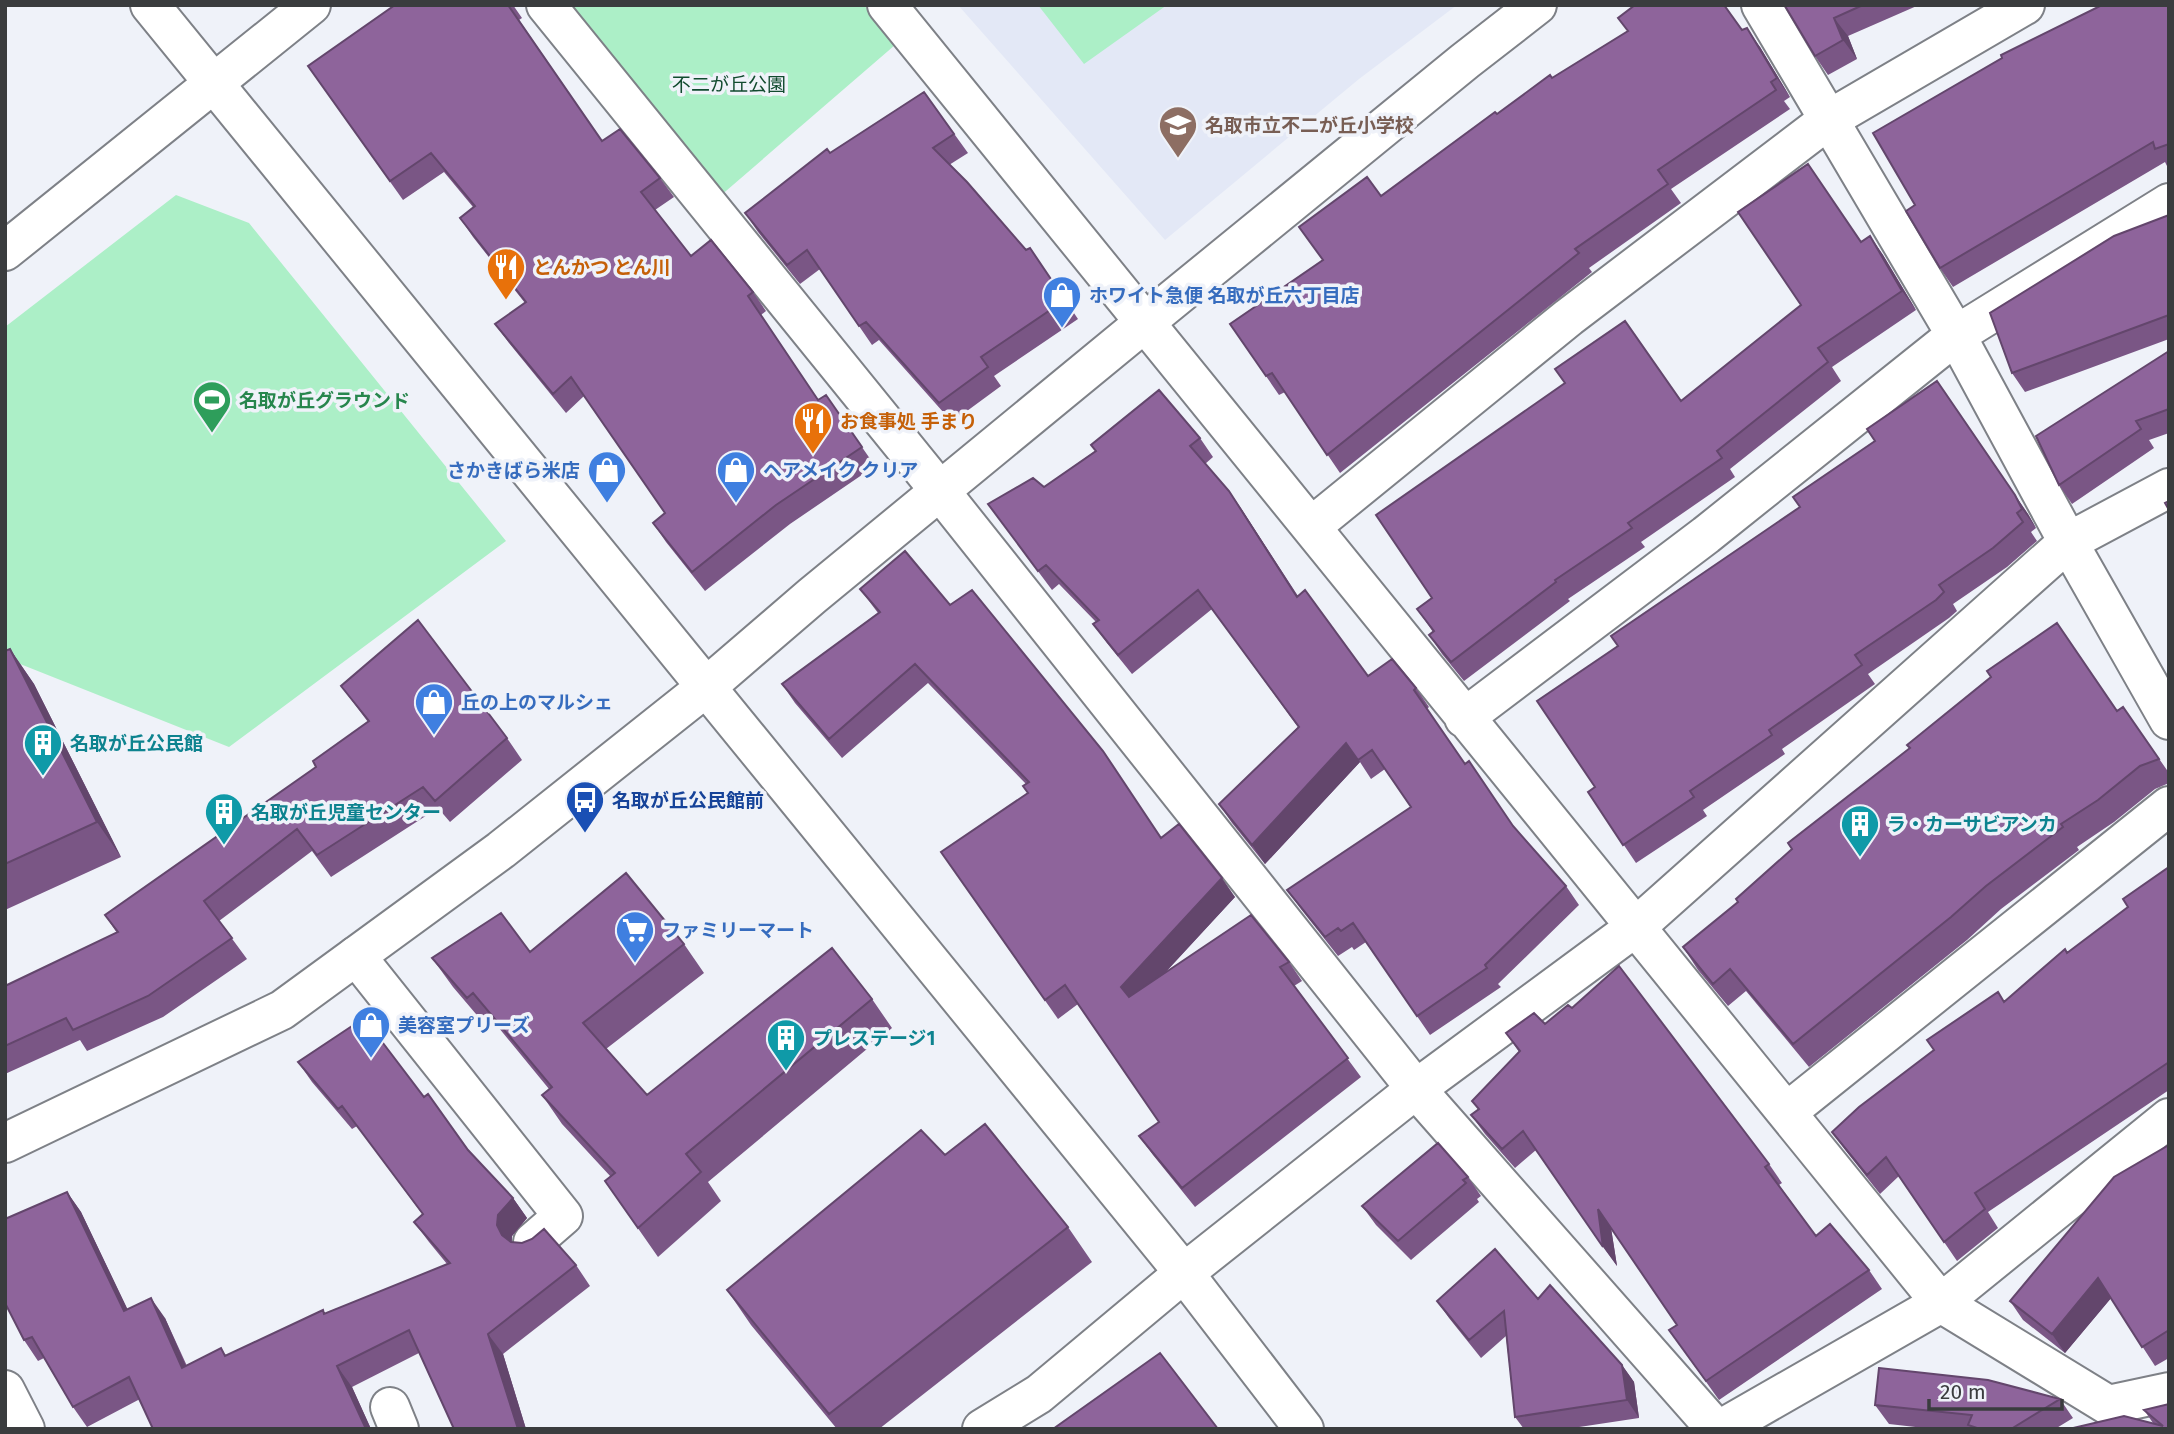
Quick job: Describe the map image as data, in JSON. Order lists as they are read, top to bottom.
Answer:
{
  "parks": ["不二が丘公園"],
  "places": {
    "school or university": ["名取市立不二が丘小学校"],
    "restaurant": ["とんかつ とん川", "お食事処 手まり"],
    "shop": [
      "ホワイト急便 名取が丘六丁目店",
      "さかきばら米店",
      "ヘアメイク クリア",
      "丘の上のマルシェ",
      "美容室プリーズ"
    ],
    "sports": ["名取が丘グラウンド"],
    "building": [
      "名取が丘公民館",
      "名取が丘児童センター",
      "ラ・カーサビアンカ",
      "プレステージ1"
    ],
    "bus stop": ["名取が丘公民館前"],
    "supermarket": ["ファミリーマート"]
  },
  "scale_bar": "20 m"
}
